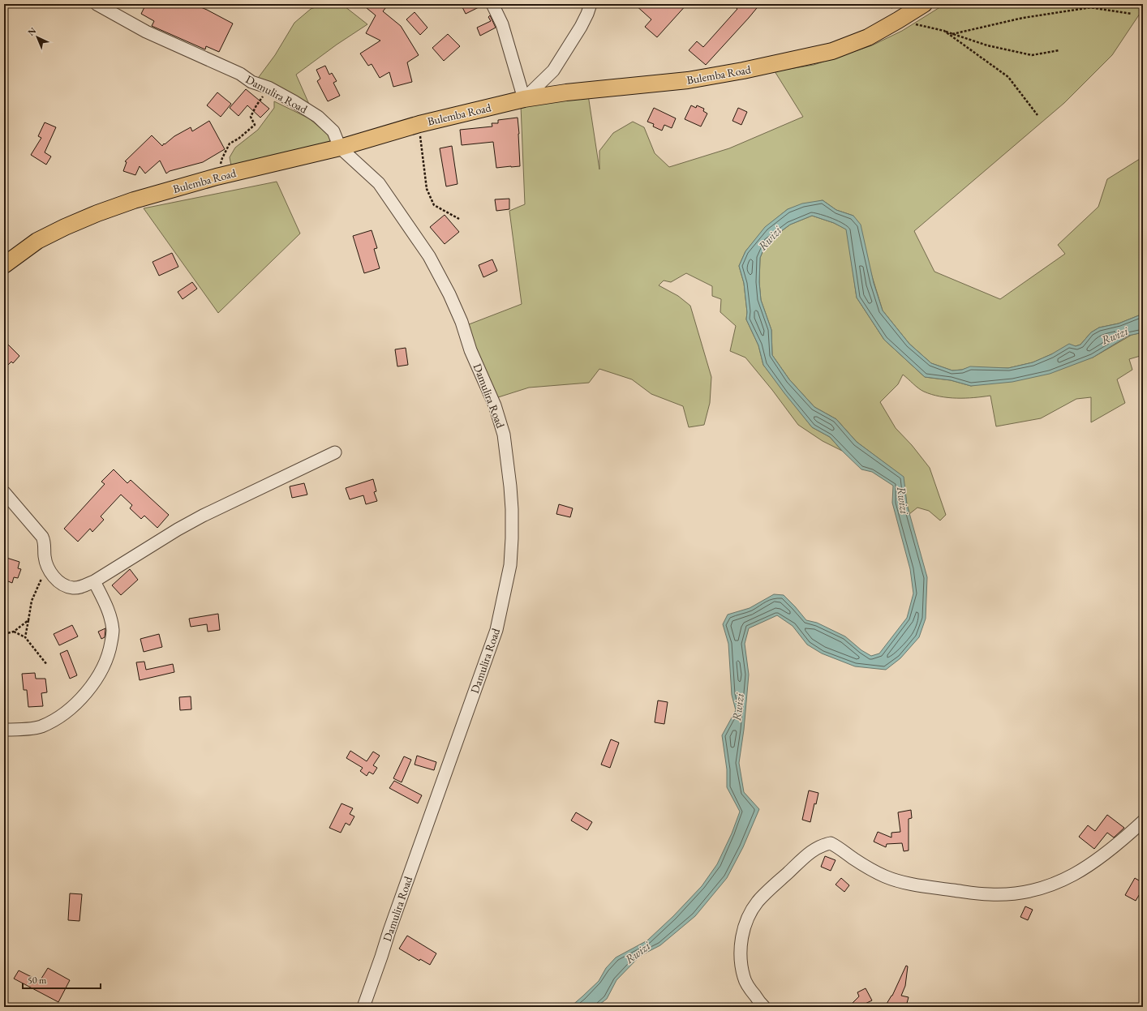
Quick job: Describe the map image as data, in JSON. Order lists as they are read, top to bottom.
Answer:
{
  "streets": {
    "main road": ["Bulemba Road"],
    "street": ["Damulira Road"]
  },
  "crossings": [
    ["Bulemba Road", "Damulira Road"]
  ],
  "water": ["Rwizi"],
  "scale_bar": "50 m",
  "north": "top left"
}
